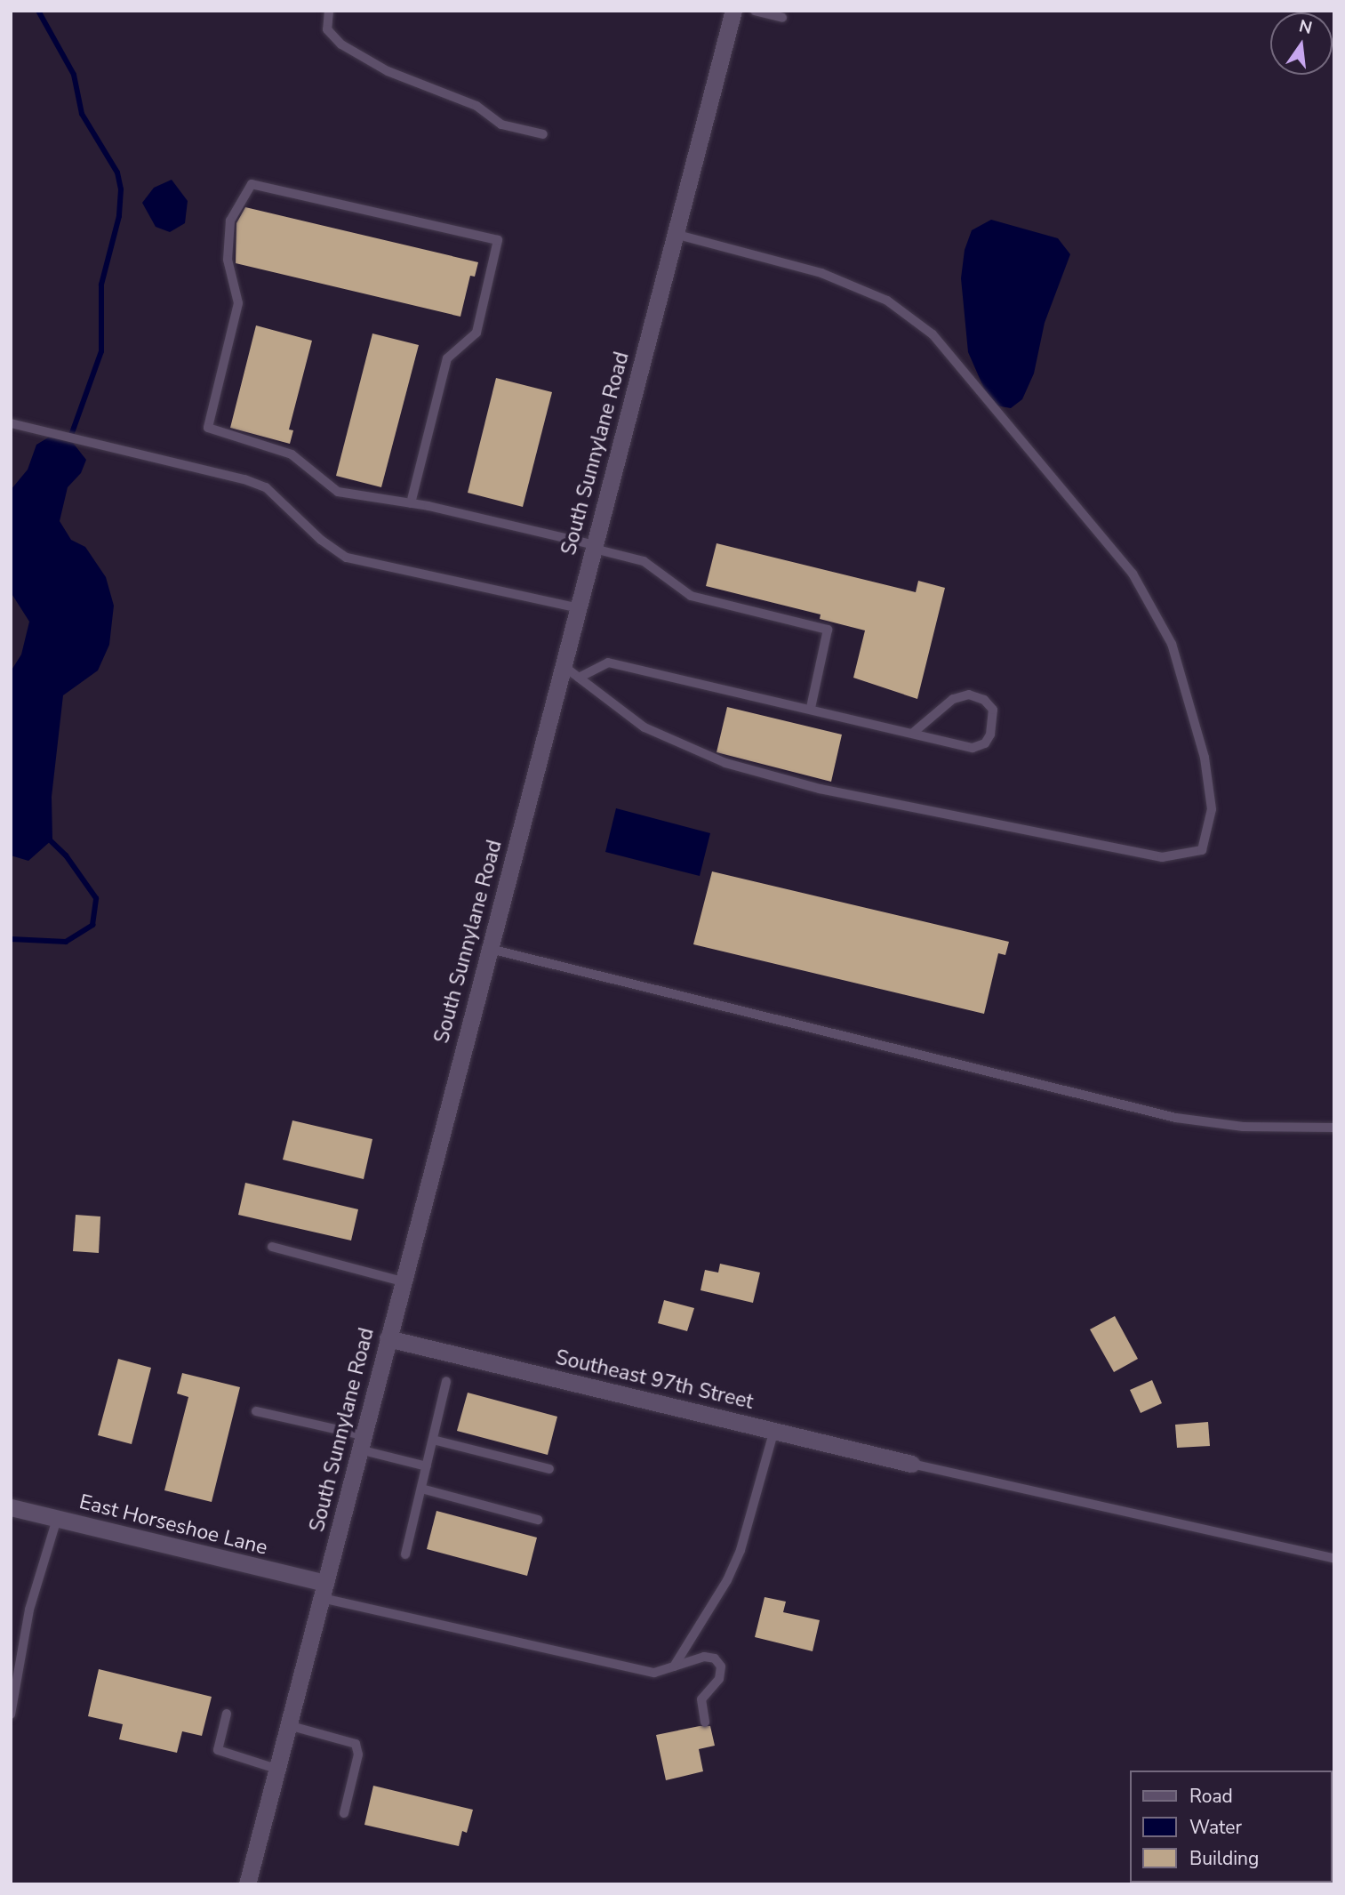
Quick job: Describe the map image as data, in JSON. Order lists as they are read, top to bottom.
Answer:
{
  "streets": {
    "street": ["South Sunnylane Road", "Southeast 97th Street", "East Horseshoe Lane"]
  },
  "crossings": [
    ["South Sunnylane Road", "Southeast 97th Street"],
    ["South Sunnylane Road", "East Horseshoe Lane"]
  ],
  "legend": ["Road", "Water", "Building"],
  "north": "top"
}
